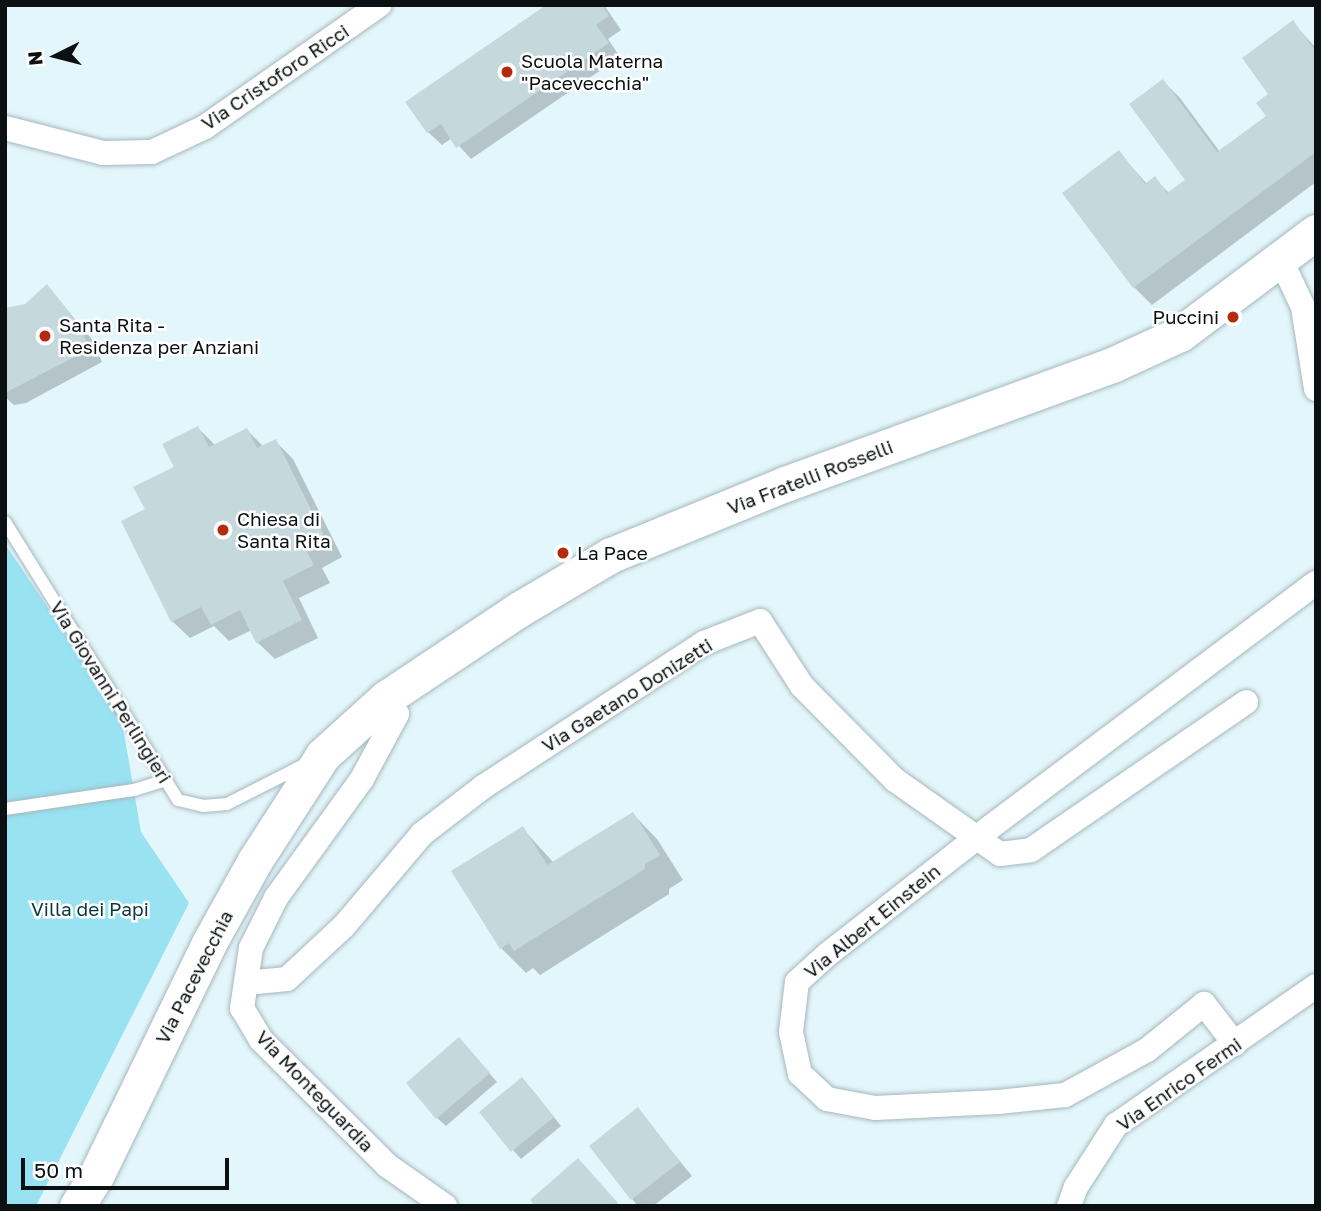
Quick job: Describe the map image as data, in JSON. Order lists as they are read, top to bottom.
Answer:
{
  "streets": {
    "street": [
      "Via Cristoforo Ricci",
      "Via Fratelli Rosselli",
      "Via Gaetano Donizetti",
      "Via Albert Einstein",
      "Via Pacevecchia",
      "Via Enrico Fermi",
      "Via Monteguardia"
    ],
    "lane": ["Via Giovanni Perlingieri"]
  },
  "crossings": [
    ["Via Fratelli Rosselli", "Via Giovanni Perlingieri"],
    ["Via Fratelli Rosselli", "Via Pacevecchia"],
    ["Via Fratelli Rosselli", "Via Monteguardia"],
    ["Via Giovanni Perlingieri", "Via Pacevecchia"],
    ["Via Gaetano Donizetti", "Via Albert Einstein"],
    ["Via Gaetano Donizetti", "Via Monteguardia"],
    ["Via Albert Einstein", "Via Enrico Fermi"]
  ],
  "parks": ["Villa dei Papi"],
  "places": [
    "Scuola Materna \"Pacevecchia\"",
    "Puccini",
    "Santa Rita - Residenza per Anziani",
    "Chiesa di Santa Rita",
    "La Pace"
  ],
  "scale_bar": "50 m",
  "north": "left"
}
